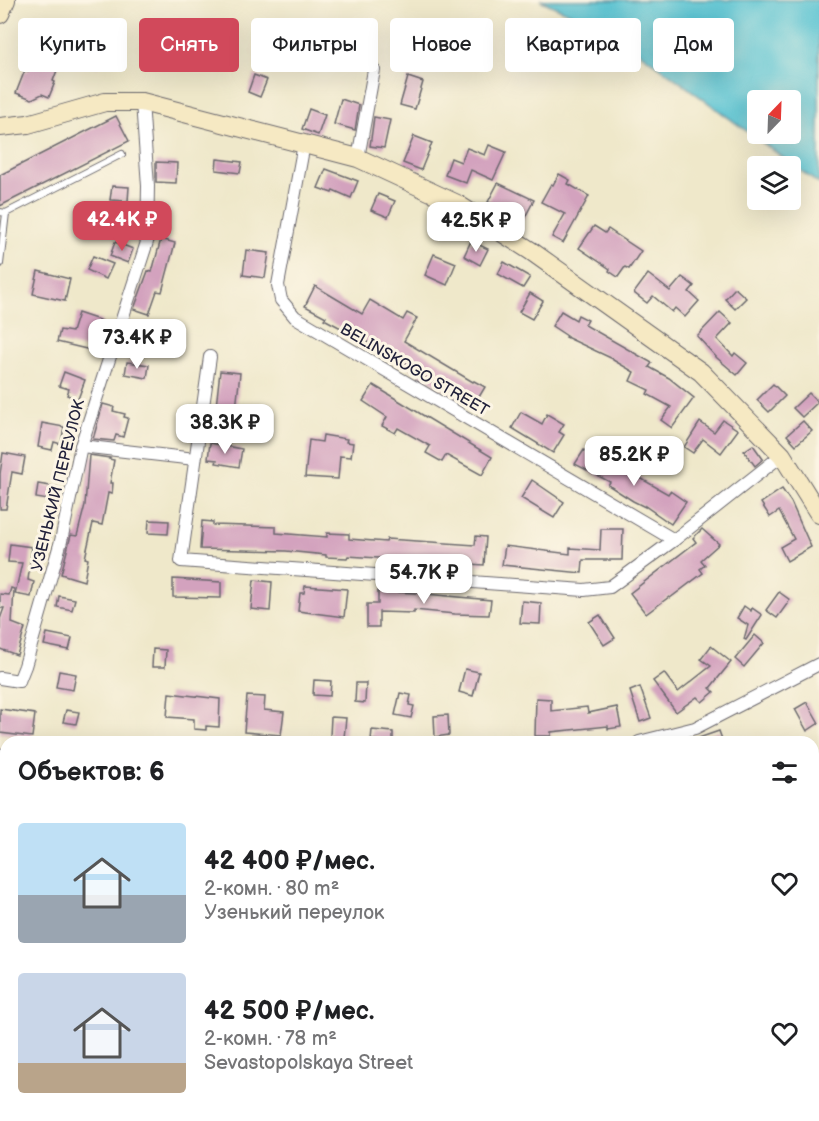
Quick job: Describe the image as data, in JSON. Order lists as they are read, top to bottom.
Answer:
{
  "streets": {
    "street": ["BELINSKOGO STREET", "УЗЕНЬКИЙ ПЕРЕУЛОК"]
  },
  "north": "top right",
  "page": {
    "chip": [
      "Купить",
      "Снять",
      "Фильтры",
      "Новое",
      "Квартира",
      "Дом"
    ],
    "price": [
      "42.4K ₽",
      "42.5K ₽",
      "73.4K ₽",
      "38.3K ₽",
      "85.2K ₽",
      "54.7K ₽"
    ],
    "heading": "Объектов: 6",
    "list": [
      {
        "name": "42 400 ₽/мес.",
        "note": "2-комн. · 80 m² · Узенький переулок"
      },
      {
        "name": "42 500 ₽/мес.",
        "note": "2-комн. · 78 m² · Sevastopolskaya Street"
      }
    ]
  }
}
